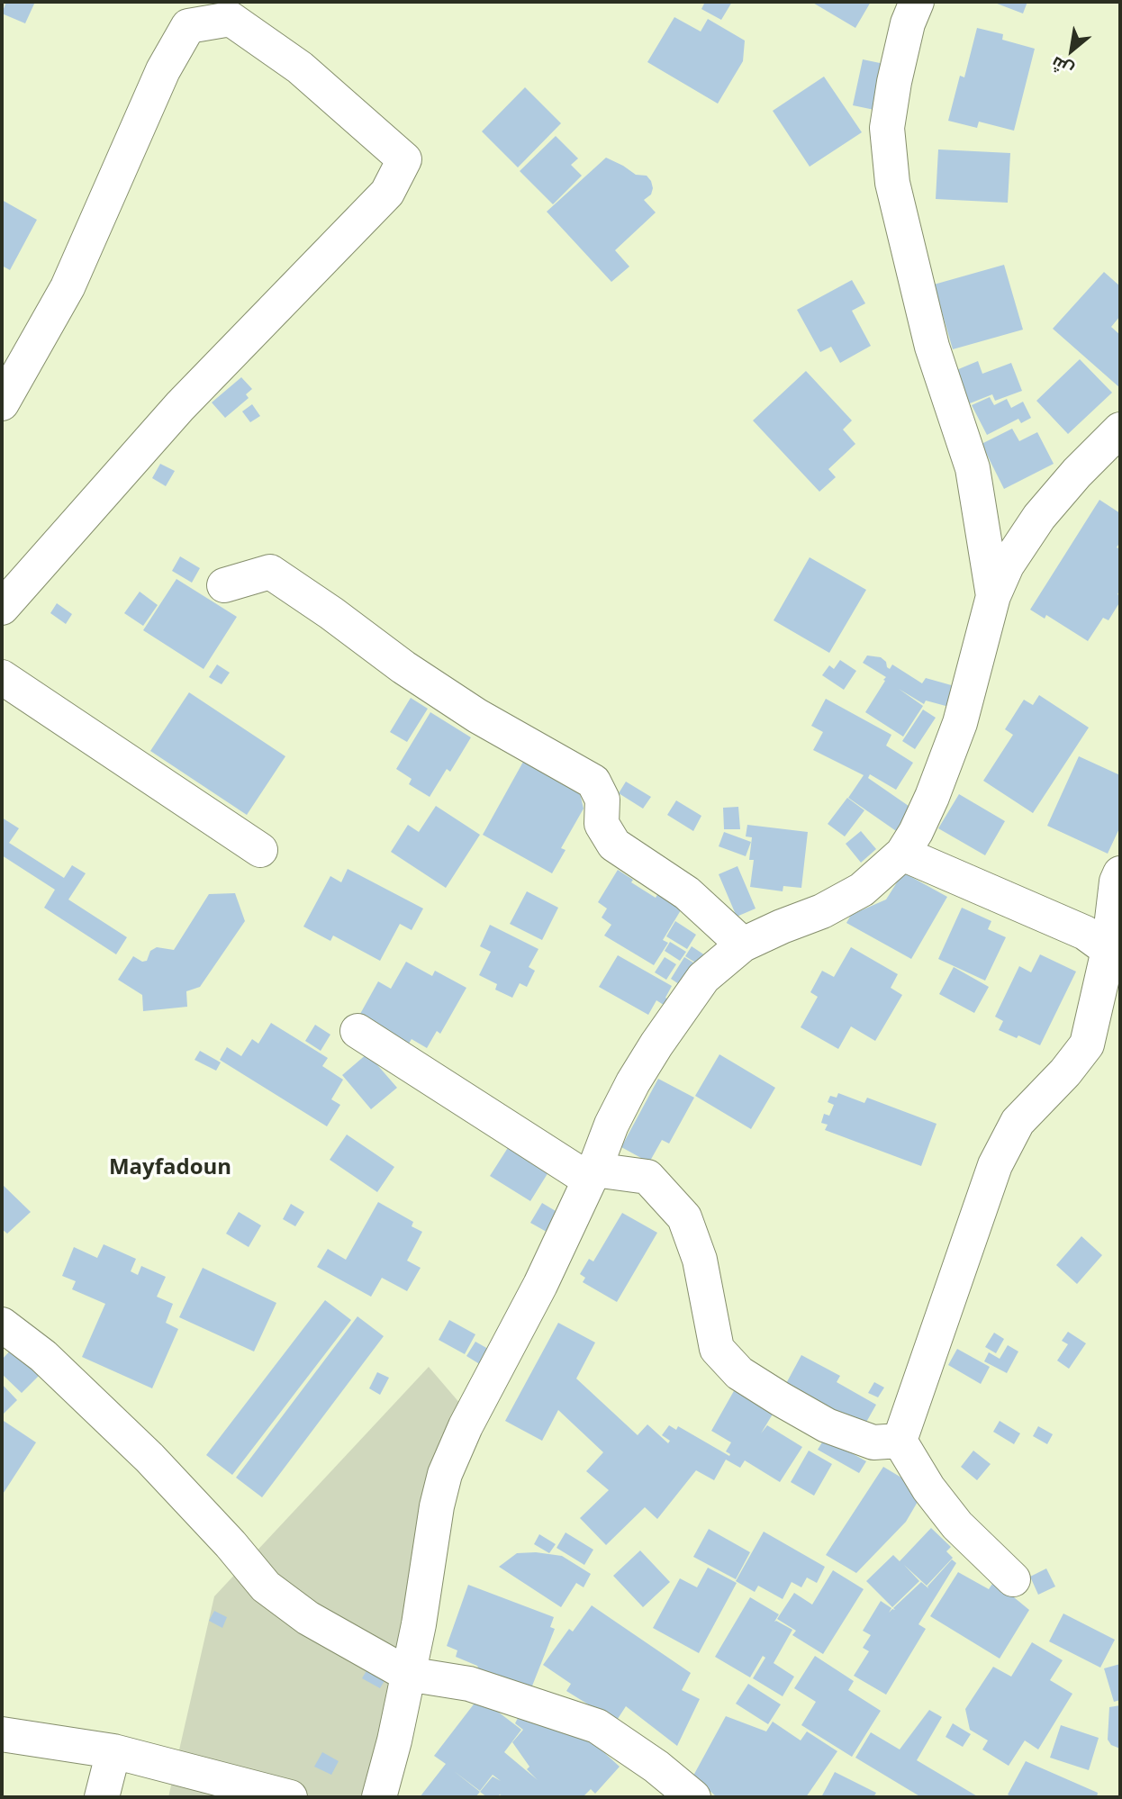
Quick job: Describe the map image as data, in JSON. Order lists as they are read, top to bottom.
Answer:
{
  "districts": ["Mayfadoun"],
  "north": "bottom left"
}
